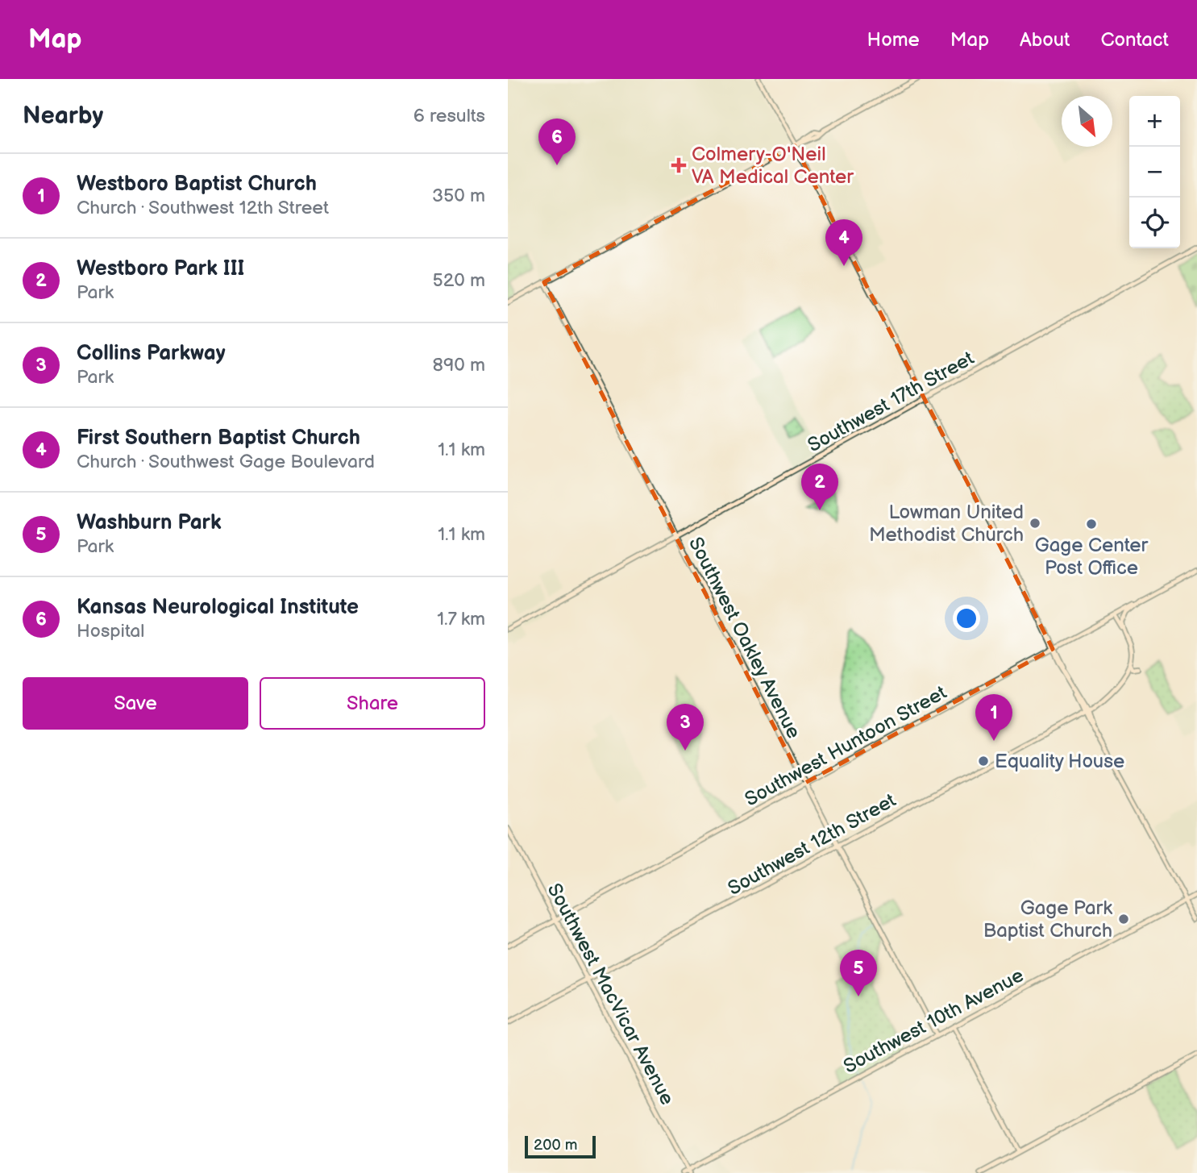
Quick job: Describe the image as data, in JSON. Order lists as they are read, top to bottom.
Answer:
{
  "streets": {
    "main road": [
      "Southwest 17th Street",
      "Southwest Oakley Avenue",
      "Southwest Huntoon Street",
      "Southwest 12th Street",
      "Southwest MacVicar Avenue",
      "Southwest 10th Avenue"
    ]
  },
  "crossings": [
    ["Southwest 17th Street", "Southwest Oakley Avenue"],
    ["Southwest Oakley Avenue", "Southwest Huntoon Street"],
    ["Southwest Oakley Avenue", "Southwest 12th Street"],
    ["Southwest Oakley Avenue", "Southwest 10th Avenue"],
    ["Southwest Huntoon Street", "Southwest MacVicar Avenue"],
    ["Southwest 12th Street", "Southwest MacVicar Avenue"],
    ["Southwest MacVicar Avenue", "Southwest 10th Avenue"]
  ],
  "places": {
    "health": ["Colmery-O'Neil VA Medical Center"],
    "other": [
      "Lowman United Methodist Church",
      "Gage Center Post Office",
      "Equality House",
      "Gage Park Baptist Church"
    ]
  },
  "scale_bar": "200 m",
  "north": "bottom right",
  "page": {
    "header": "Map",
    "nav": [
      "Home",
      "Map",
      "About",
      "Contact"
    ],
    "heading": ["Nearby", "6 results"],
    "map_buttons": ["+", "−"],
    "pins": [
      "6",
      "4",
      "2",
      "1",
      "3",
      "5"
    ],
    "list": [
      {
        "mark": "1",
        "name": "Westboro Baptist Church",
        "note": "Church · Southwest 12th Street",
        "value": "350 m"
      },
      {
        "mark": "2",
        "name": "Westboro Park III",
        "note": "Park",
        "value": "520 m"
      },
      {
        "mark": "3",
        "name": "Collins Parkway",
        "note": "Park",
        "value": "890 m"
      },
      {
        "mark": "4",
        "name": "First Southern Baptist Church",
        "note": "Church · Southwest Gage Boulevard",
        "value": "1.1 km"
      },
      {
        "mark": "5",
        "name": "Washburn Park",
        "note": "Park",
        "value": "1.1 km"
      },
      {
        "mark": "6",
        "name": "Kansas Neurological Institute",
        "note": "Hospital",
        "value": "1.7 km"
      }
    ],
    "buttons": ["Save", "Share"],
    "scale": "200 m"
  }
}
